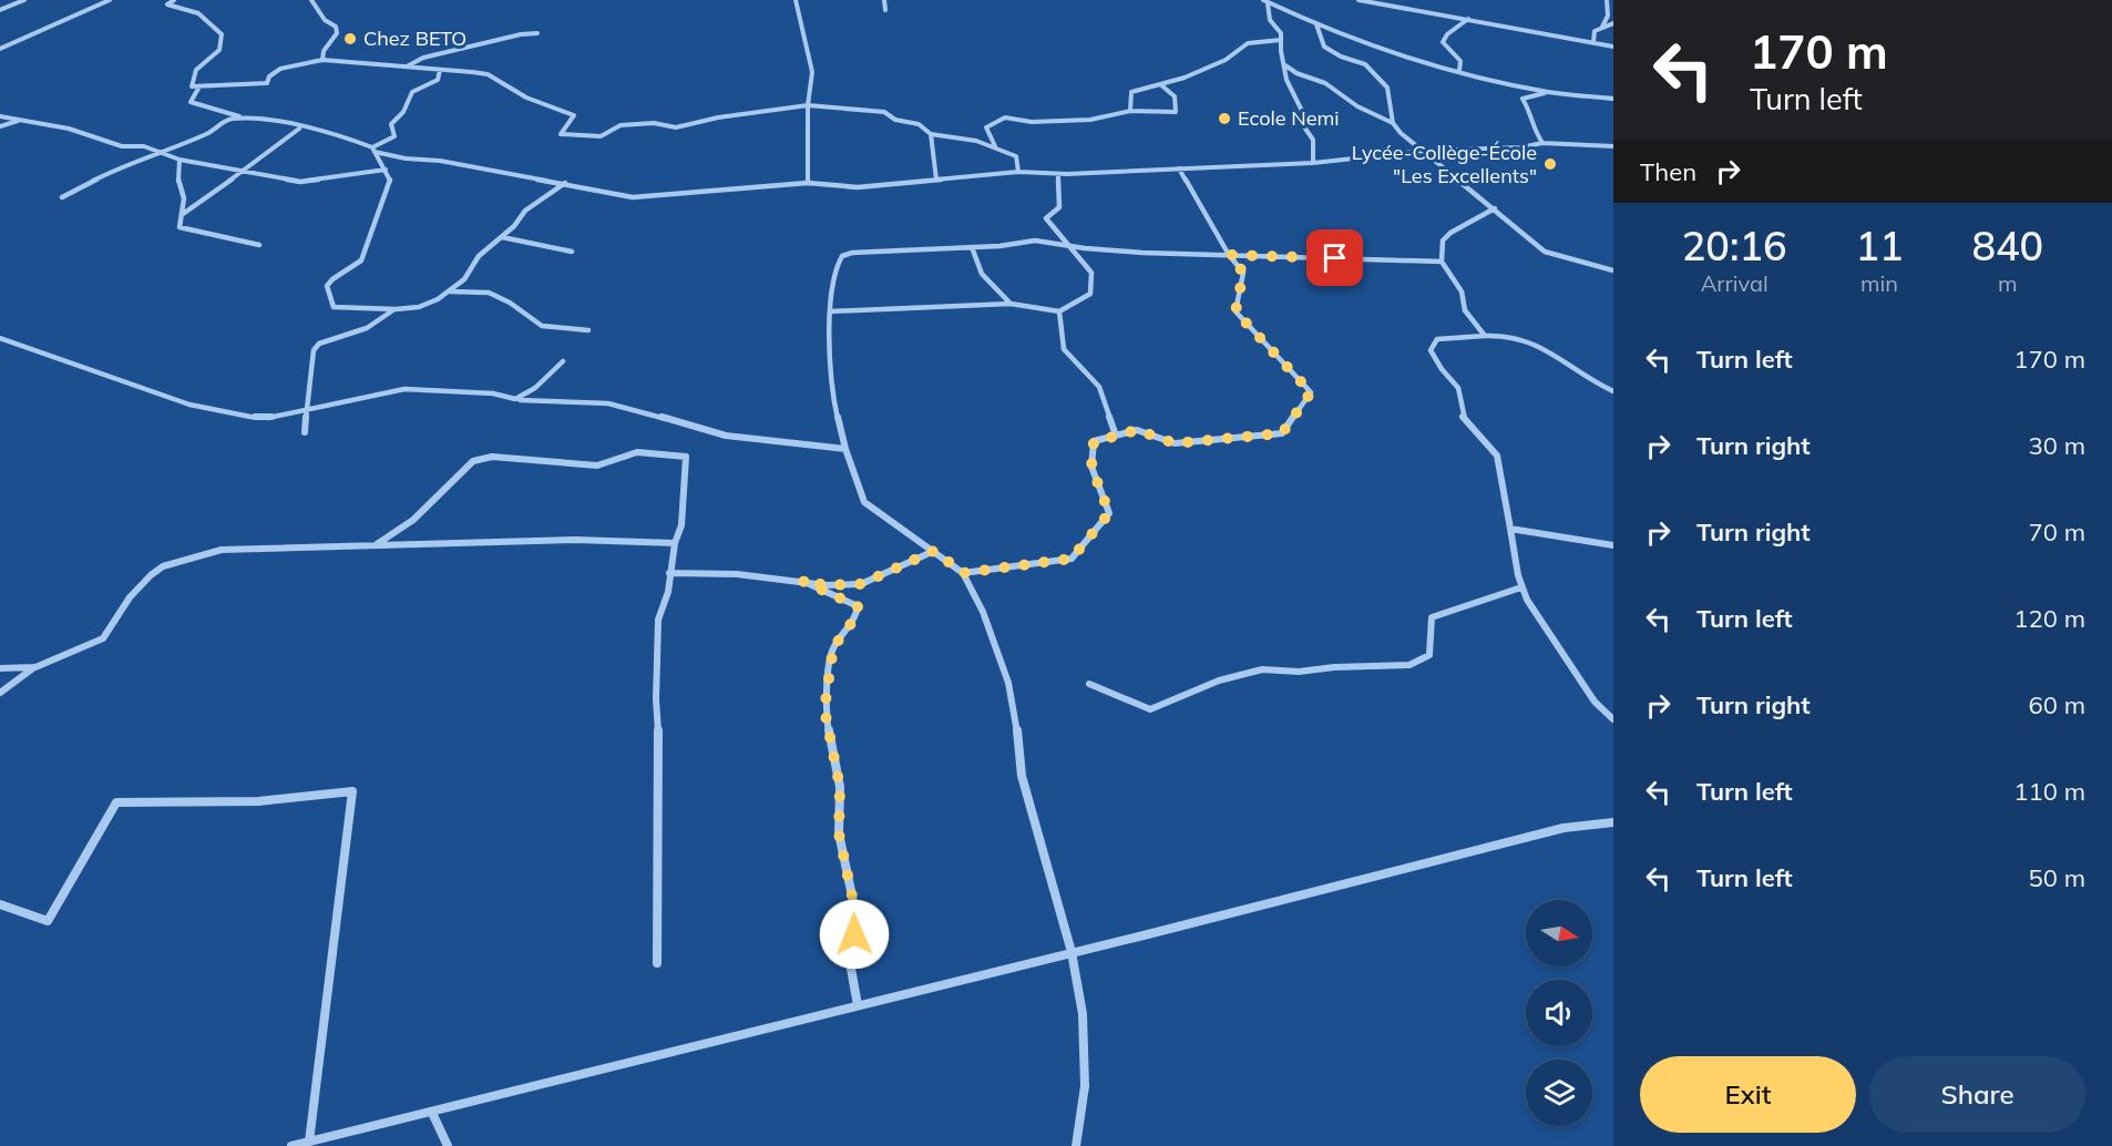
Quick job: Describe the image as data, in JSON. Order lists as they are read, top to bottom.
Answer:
{
  "places": ["Chez BETO", "Ecole Nemi", "Lycée-Collège-École \"Les Excellents\""],
  "north": "right",
  "page": {
    "turn": ["170 m", "Turn left"],
    "then": "Then",
    "eta": [
      "20:16",
      "Arrival",
      "11",
      "min",
      "840",
      "m"
    ],
    "list": [
      {
        "name": "Turn left",
        "value": "170 m"
      },
      {
        "name": "Turn right",
        "value": "30 m"
      },
      {
        "name": "Turn right",
        "value": "70 m"
      },
      {
        "name": "Turn left",
        "value": "120 m"
      },
      {
        "name": "Turn right",
        "value": "60 m"
      },
      {
        "name": "Turn left",
        "value": "110 m"
      },
      {
        "name": "Turn left",
        "value": "50 m"
      }
    ],
    "buttons": ["Exit", "Share"]
  }
}
